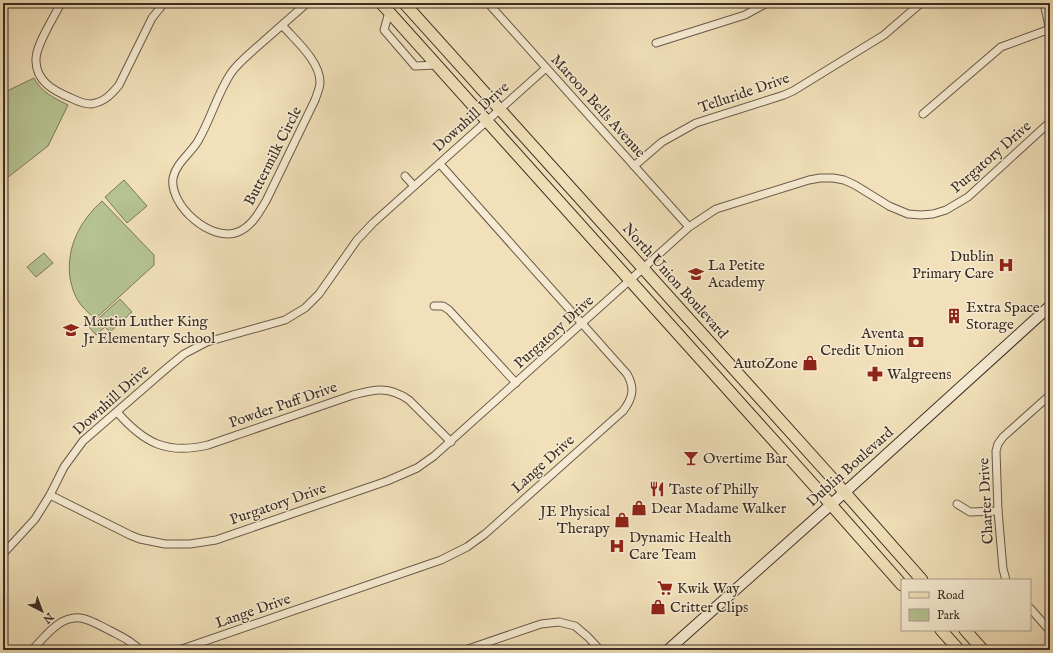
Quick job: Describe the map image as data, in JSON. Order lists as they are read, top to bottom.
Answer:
{
  "streets": {
    "main road": ["North Union Boulevard", "Dublin Boulevard"],
    "street": [
      "Telluride Drive",
      "Maroon Bells Avenue",
      "Downhill Drive",
      "Buttermilk Circle",
      "Purgatory Drive",
      "Powder Puff Drive",
      "Lange Drive",
      "Charter Drive"
    ]
  },
  "crossings": [
    ["Telluride Drive", "Maroon Bells Avenue"],
    ["Maroon Bells Avenue", "Downhill Drive"],
    ["Maroon Bells Avenue", "Purgatory Drive"],
    ["Downhill Drive", "Purgatory Drive"],
    ["Downhill Drive", "North Union Boulevard"],
    ["Downhill Drive", "Powder Puff Drive"],
    ["Downhill Drive", "Lange Drive"],
    ["Purgatory Drive", "North Union Boulevard"],
    ["Purgatory Drive", "Powder Puff Drive"],
    ["Purgatory Drive", "Lange Drive"],
    ["North Union Boulevard", "Dublin Boulevard"]
  ],
  "places": {
    "hospital": ["Dublin Primary Care", "Dynamic Health Care Team"],
    "school or university": ["La Petite Academy", "Martin Luther King Jr Elementary School"],
    "building": ["Extra Space Storage"],
    "bank": ["Aventa Credit Union"],
    "shop": [
      "AutoZone",
      "Dear Madame Walker",
      "JE Physical Therapy",
      "Critter Clips"
    ],
    "pharmacy": ["Walgreens"],
    "bar": ["Overtime Bar"],
    "restaurant": ["Taste of Philly"],
    "supermarket": ["Kwik Way"]
  },
  "legend": ["Road", "Park"],
  "north": "bottom right"
}
